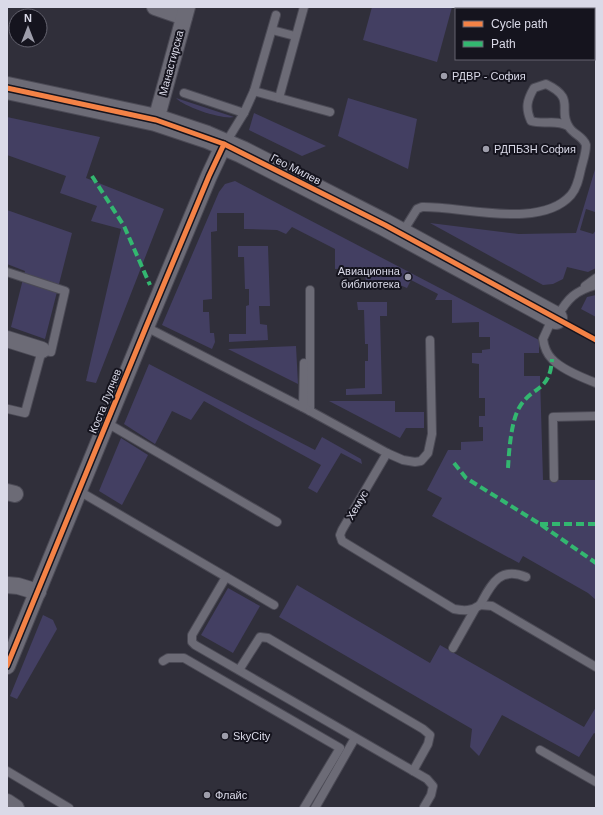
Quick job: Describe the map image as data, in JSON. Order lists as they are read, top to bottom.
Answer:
{
  "streets": {
    "street": ["Манастирска", "Гео Милев", "Коста Лулчев"],
    "lane": ["Хемус"]
  },
  "crossings": [
    ["Манастирска", "Гео Милев"],
    ["Гео Милев", "Коста Лулчев"]
  ],
  "places": [
    "РДВР - София",
    "РДПБЗН София",
    "Авиационна библиотека",
    "SkyCity",
    "Флайс"
  ],
  "legend": ["Cycle path", "Path"],
  "north": "top"
}
